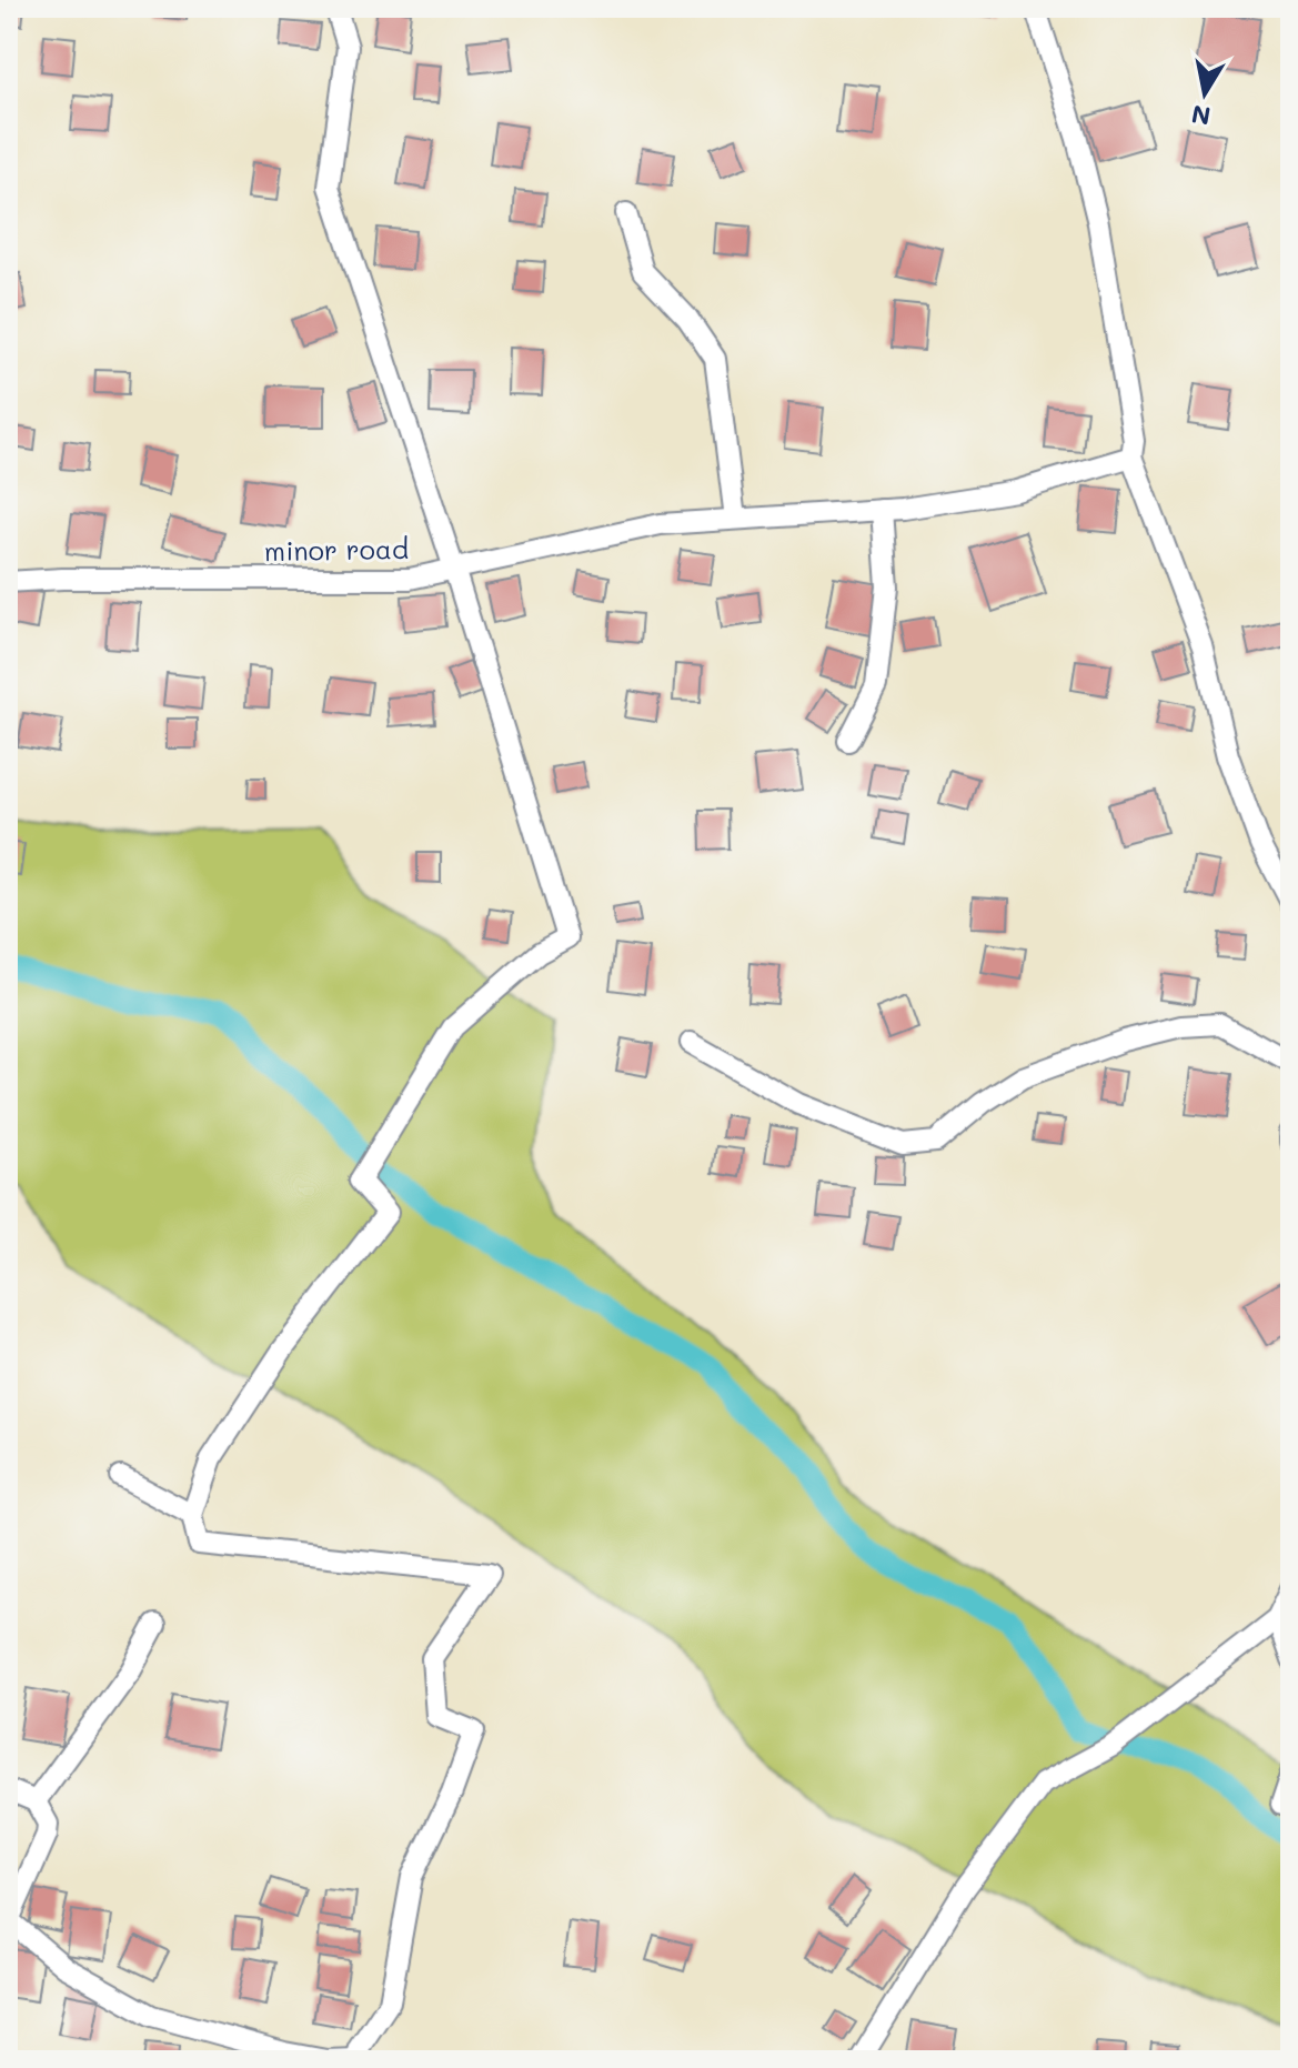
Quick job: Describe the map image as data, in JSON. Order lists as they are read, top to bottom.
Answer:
{
  "streets": {
    "street": ["minor road"]
  },
  "north": "bottom"
}
